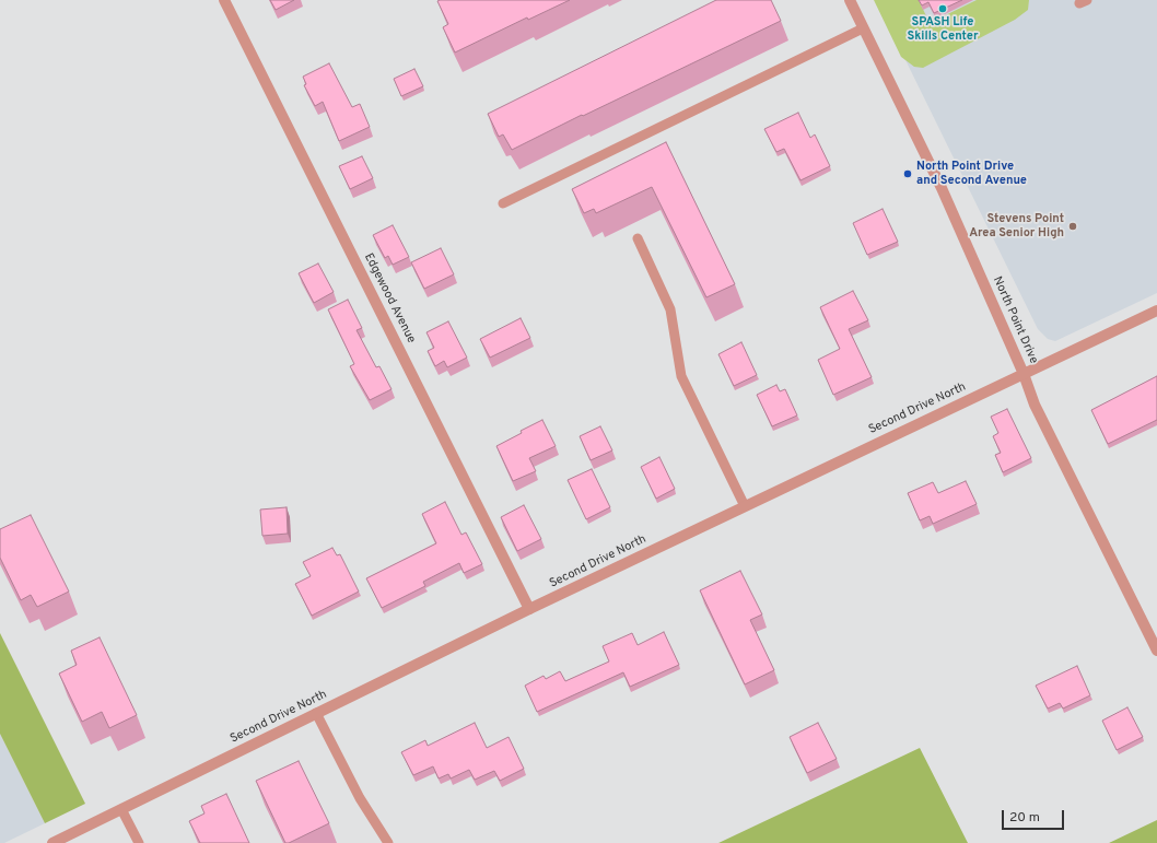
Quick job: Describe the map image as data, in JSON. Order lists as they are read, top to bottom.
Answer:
{
  "streets": {
    "street": ["Edgewood Avenue", "North Point Drive", "Second Drive North"]
  },
  "crossings": [
    ["Edgewood Avenue", "Second Drive North"],
    ["North Point Drive", "Second Drive North"]
  ],
  "places": ["SPASH Life Skills Center", "North Point Drive and Second Avenue", "Stevens Point Area Senior High"],
  "scale_bar": "20 m"
}
